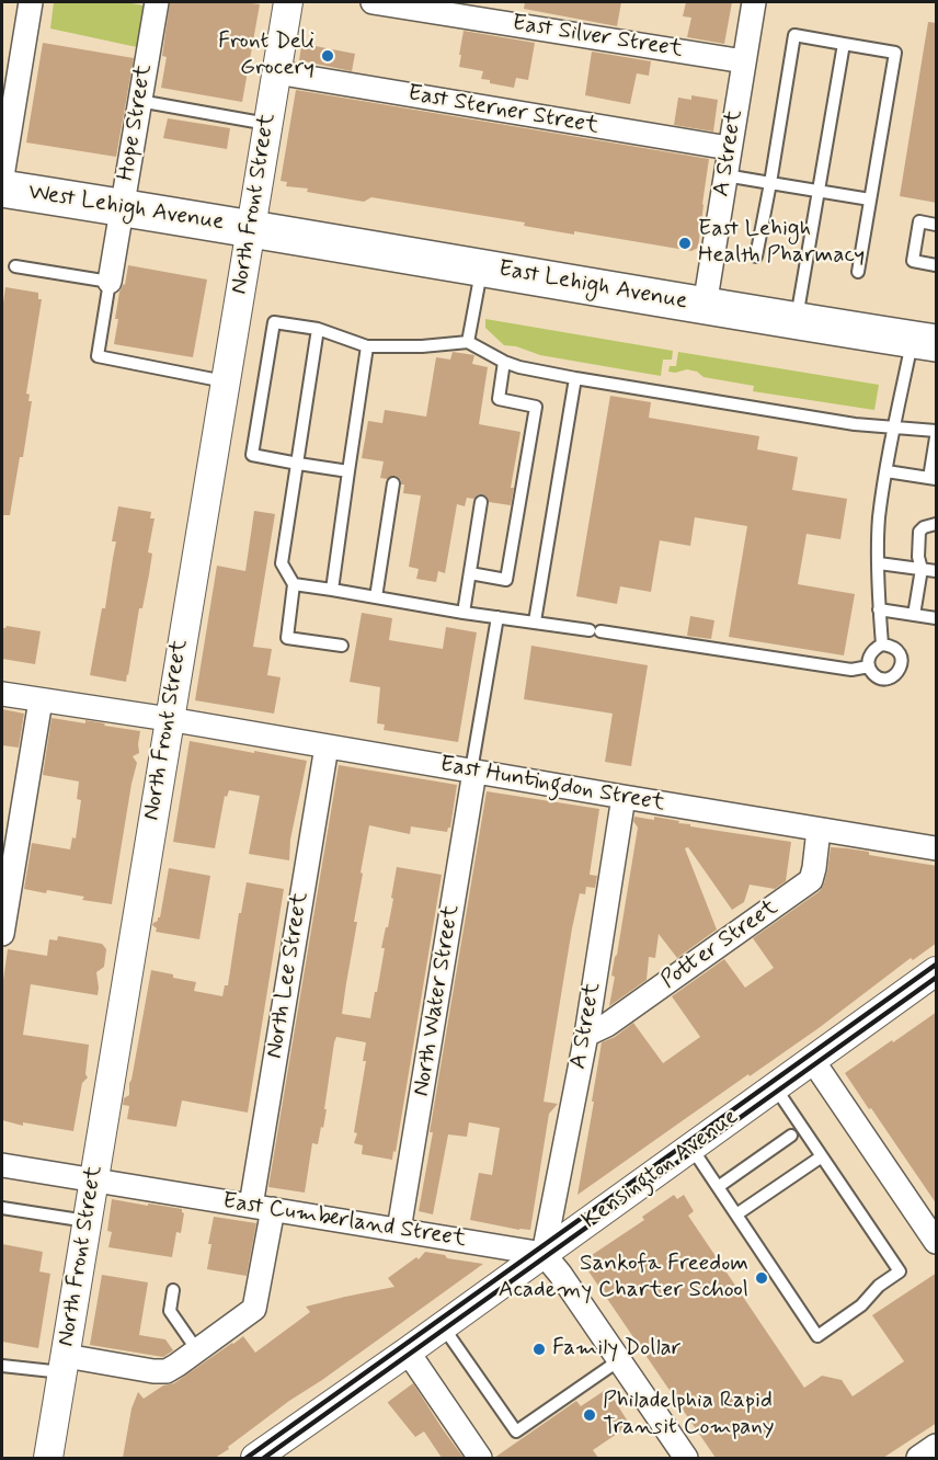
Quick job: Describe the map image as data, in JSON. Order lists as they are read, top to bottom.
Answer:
{
  "streets": {
    "main road": ["West Lehigh Avenue", "East Lehigh Avenue"],
    "street": [
      "East Silver Street",
      "East Sterner Street",
      "Hope Street",
      "A Street",
      "North Front Street",
      "East Huntingdon Street",
      "Potter Street",
      "North Lee Street",
      "North Water Street",
      "Kensington Avenue",
      "East Cumberland Street"
    ]
  },
  "crossings": [
    ["East Silver Street", "A Street"],
    ["East Sterner Street", "A Street"],
    ["East Sterner Street", "North Front Street"],
    ["Hope Street", "West Lehigh Avenue"],
    ["A Street", "East Lehigh Avenue"],
    ["A Street", "East Huntingdon Street"],
    ["A Street", "Potter Street"],
    ["A Street", "Kensington Avenue"],
    ["A Street", "East Cumberland Street"],
    ["North Front Street", "West Lehigh Avenue"],
    ["North Front Street", "East Lehigh Avenue"],
    ["North Front Street", "East Huntingdon Street"],
    ["North Front Street", "North Lee Street"],
    ["North Front Street", "East Cumberland Street"],
    ["West Lehigh Avenue", "East Lehigh Avenue"],
    ["East Huntingdon Street", "Potter Street"],
    ["East Huntingdon Street", "North Lee Street"],
    ["East Huntingdon Street", "North Water Street"],
    ["North Lee Street", "East Cumberland Street"],
    ["North Water Street", "East Cumberland Street"],
    ["Kensington Avenue", "East Cumberland Street"]
  ],
  "places": [
    "Front Deli Grocery",
    "East Lehigh Health Pharmacy",
    "Sankofa Freedom Academy Charter School",
    "Family Dollar",
    "Philadelphia Rapid Transit Company"
  ]
}
